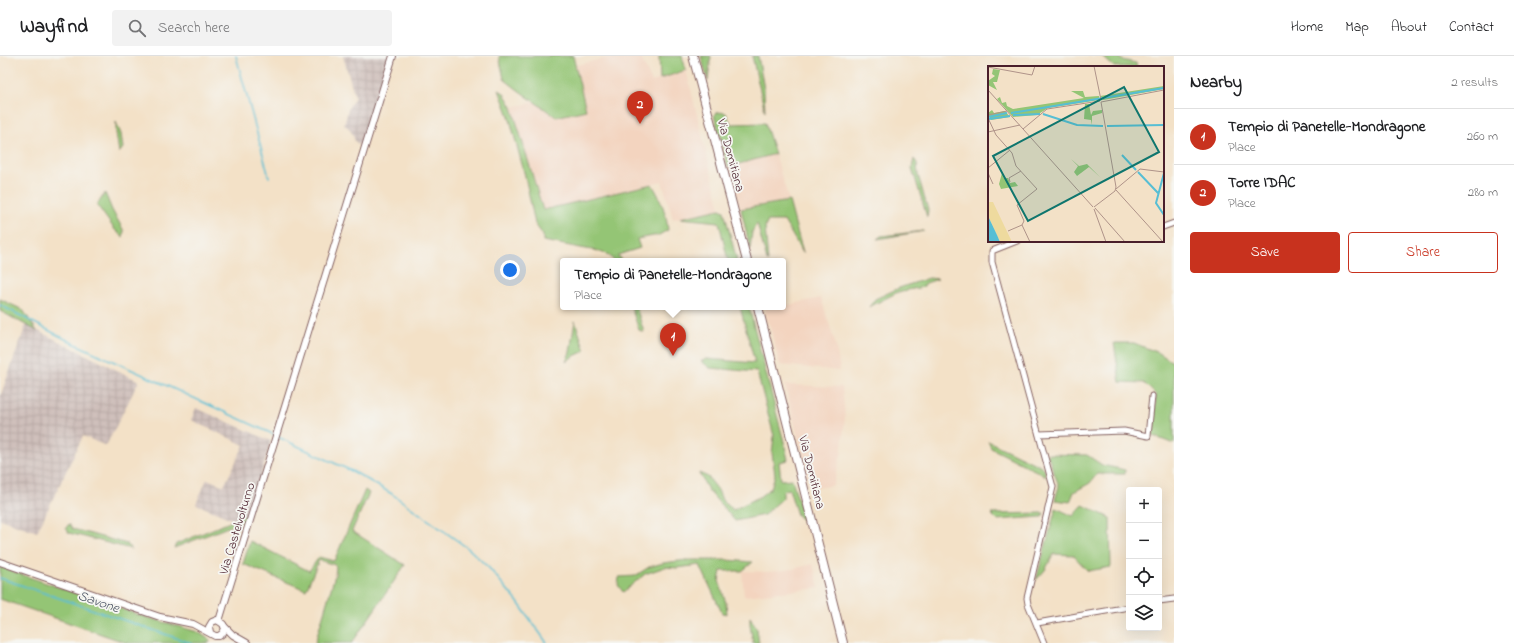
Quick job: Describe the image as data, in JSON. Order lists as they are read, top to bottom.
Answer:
{
  "streets": {
    "main road": ["Via Domitiana"],
    "street": ["Via Castelvolturno"]
  },
  "water": ["Savone"],
  "page": {
    "header": "Wayfind",
    "search": "Search here",
    "nav": [
      "Home",
      "Map",
      "About",
      "Contact"
    ],
    "heading": ["Nearby", "2 results"],
    "pins": ["2", "1"],
    "list": [
      {
        "mark": "1",
        "name": "Tempio di Panetelle-Mondragone",
        "note": "Place",
        "value": "260 m"
      },
      {
        "mark": "2",
        "name": "Torre IDAC",
        "note": "Place",
        "value": "280 m"
      }
    ],
    "buttons": ["Save", "Share"],
    "popup": ["Tempio di Panetelle-Mondragone", "Place"],
    "map_buttons": ["+", "−"]
  }
}
